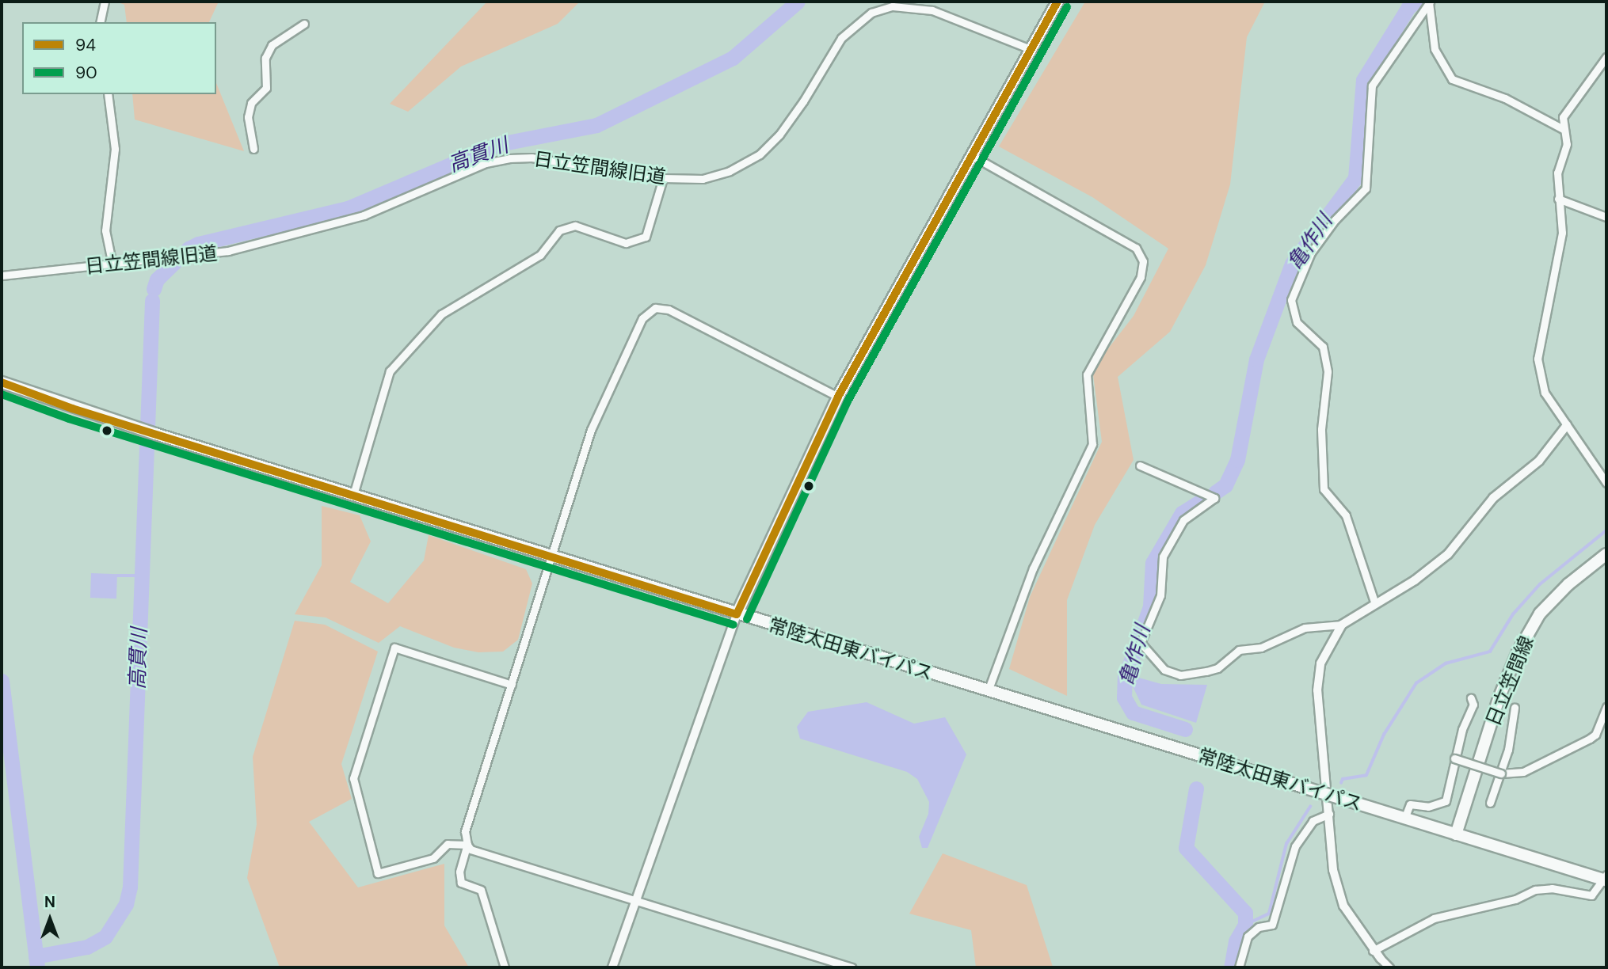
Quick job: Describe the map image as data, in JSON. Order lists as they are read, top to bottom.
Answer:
{
  "streets": {
    "main road": ["常陸太田東バイパス", "日立笠間線"],
    "street": ["日立笠間線旧道"]
  },
  "crossings": [
    ["常陸太田東バイパス", "日立笠間線"]
  ],
  "water": ["高貫川", "亀作川"],
  "lines": ["transit line 94", "transit line 90"],
  "legend": ["94", "90"],
  "north": "top"
}
